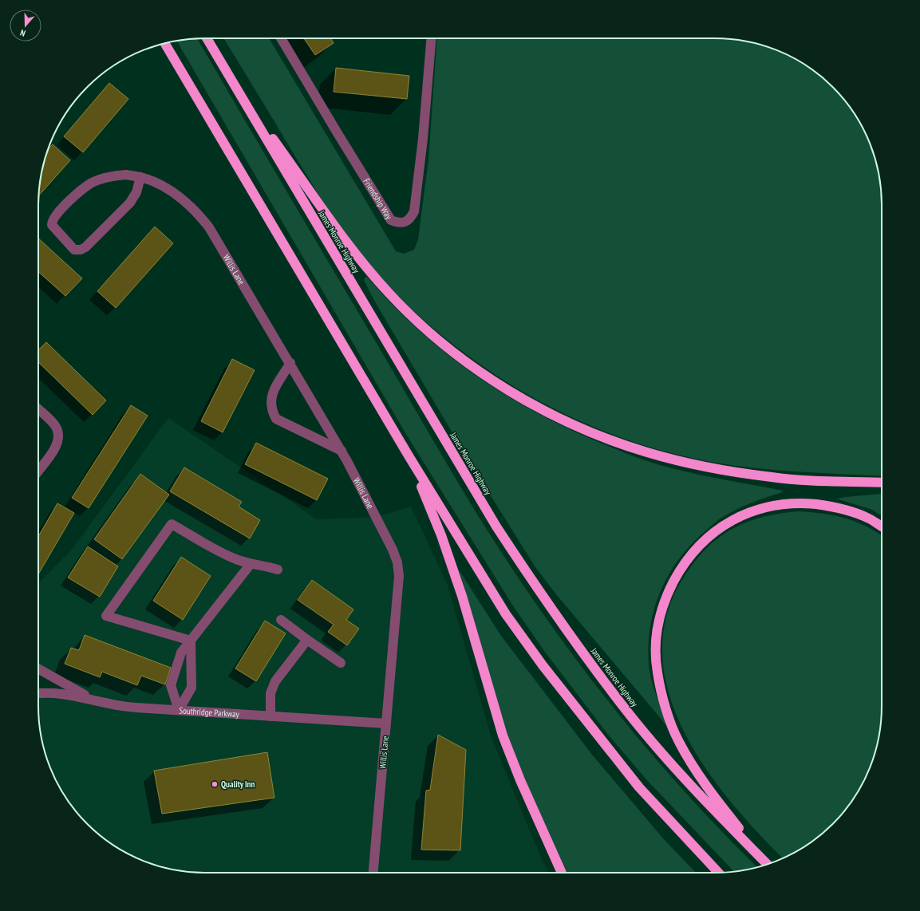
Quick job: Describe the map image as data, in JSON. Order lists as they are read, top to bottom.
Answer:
{
  "streets": {
    "highway": ["James Monroe Highway"],
    "street": ["Friendship Way", "Willis Lane", "Southridge Parkway"]
  },
  "crossings": [
    ["Willis Lane", "Southridge Parkway"]
  ],
  "places": ["Quality Inn"],
  "north": "bottom"
}
